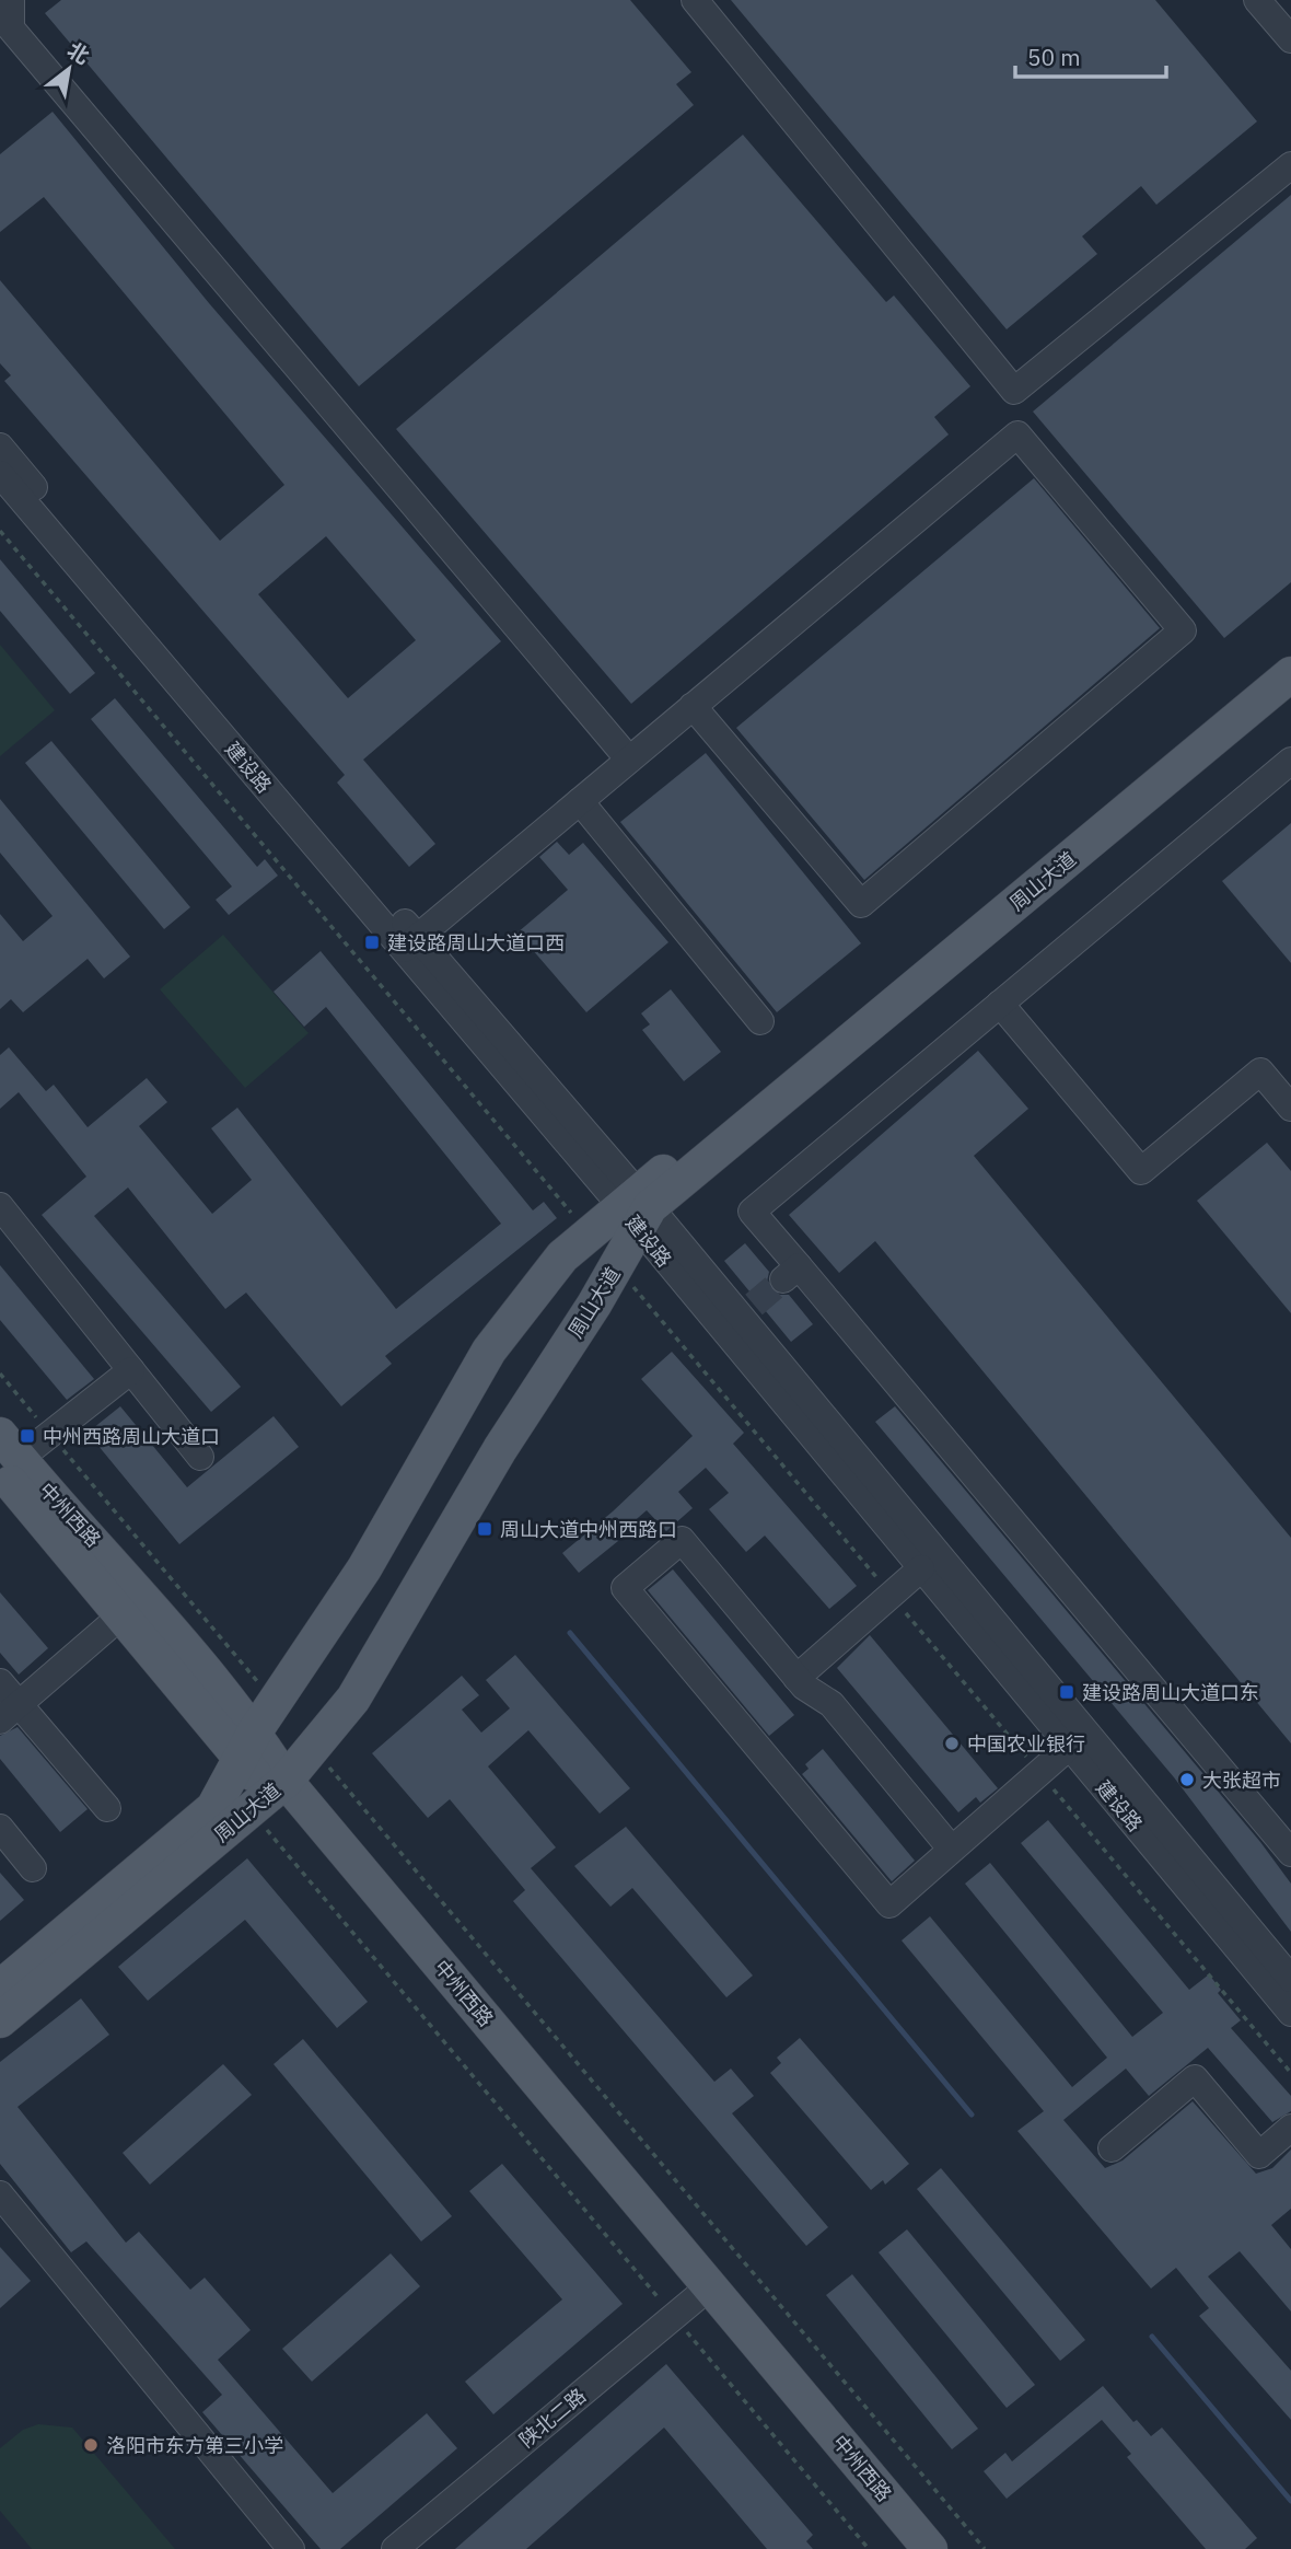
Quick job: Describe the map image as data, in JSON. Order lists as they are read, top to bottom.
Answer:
{
  "streets": {
    "main road": ["周山大道", "中州西路"],
    "street": ["建设路", "陕北二路"]
  },
  "crossings": [
    ["建设路", "周山大道"],
    ["周山大道", "中州西路"],
    ["中州西路", "陕北二路"]
  ],
  "places": {
    "transit": [
      "建设路周山大道口西",
      "中州西路周山大道口",
      "周山大道中州西路口",
      "建设路周山大道口东"
    ],
    "other": ["中国农业银行", "大张超市", "洛阳市东方第三小学"]
  },
  "scale_bar": "50 m",
  "north": "top right"
}
